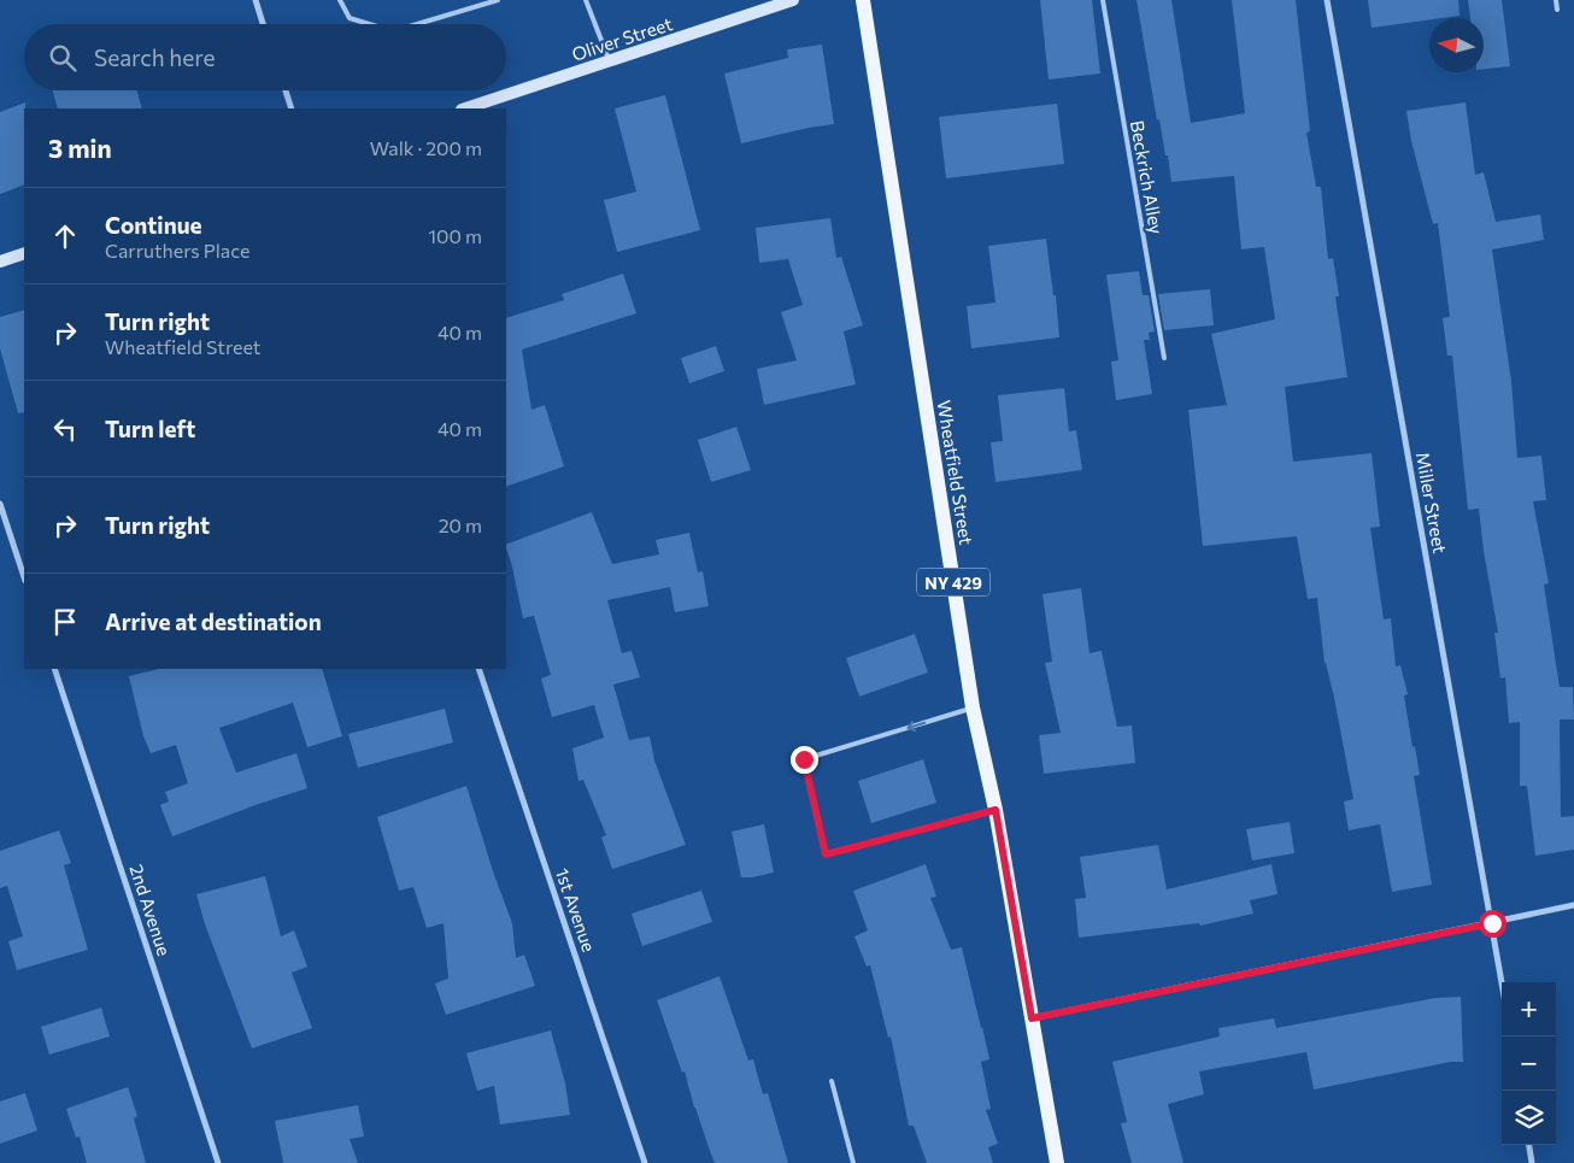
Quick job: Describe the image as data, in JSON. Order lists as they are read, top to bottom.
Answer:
{
  "streets": {
    "main road": ["Oliver Street", "Wheatfield Street", "NY 429"],
    "street": ["Miller Street", "2nd Avenue", "1st Avenue"],
    "lane": ["Beckrich Alley"]
  },
  "north": "left",
  "page": {
    "search": "Search here",
    "heading": ["3 min", "Walk · 200 m"],
    "list": [
      ["Continue", "Carruthers Place", "100 m"],
      ["Turn right", "Wheatfield Street", "40 m"],
      ["Turn left", "40 m"],
      ["Turn right", "20 m"],
      "Arrive at destination"
    ],
    "map_buttons": ["+", "−"]
  }
}
